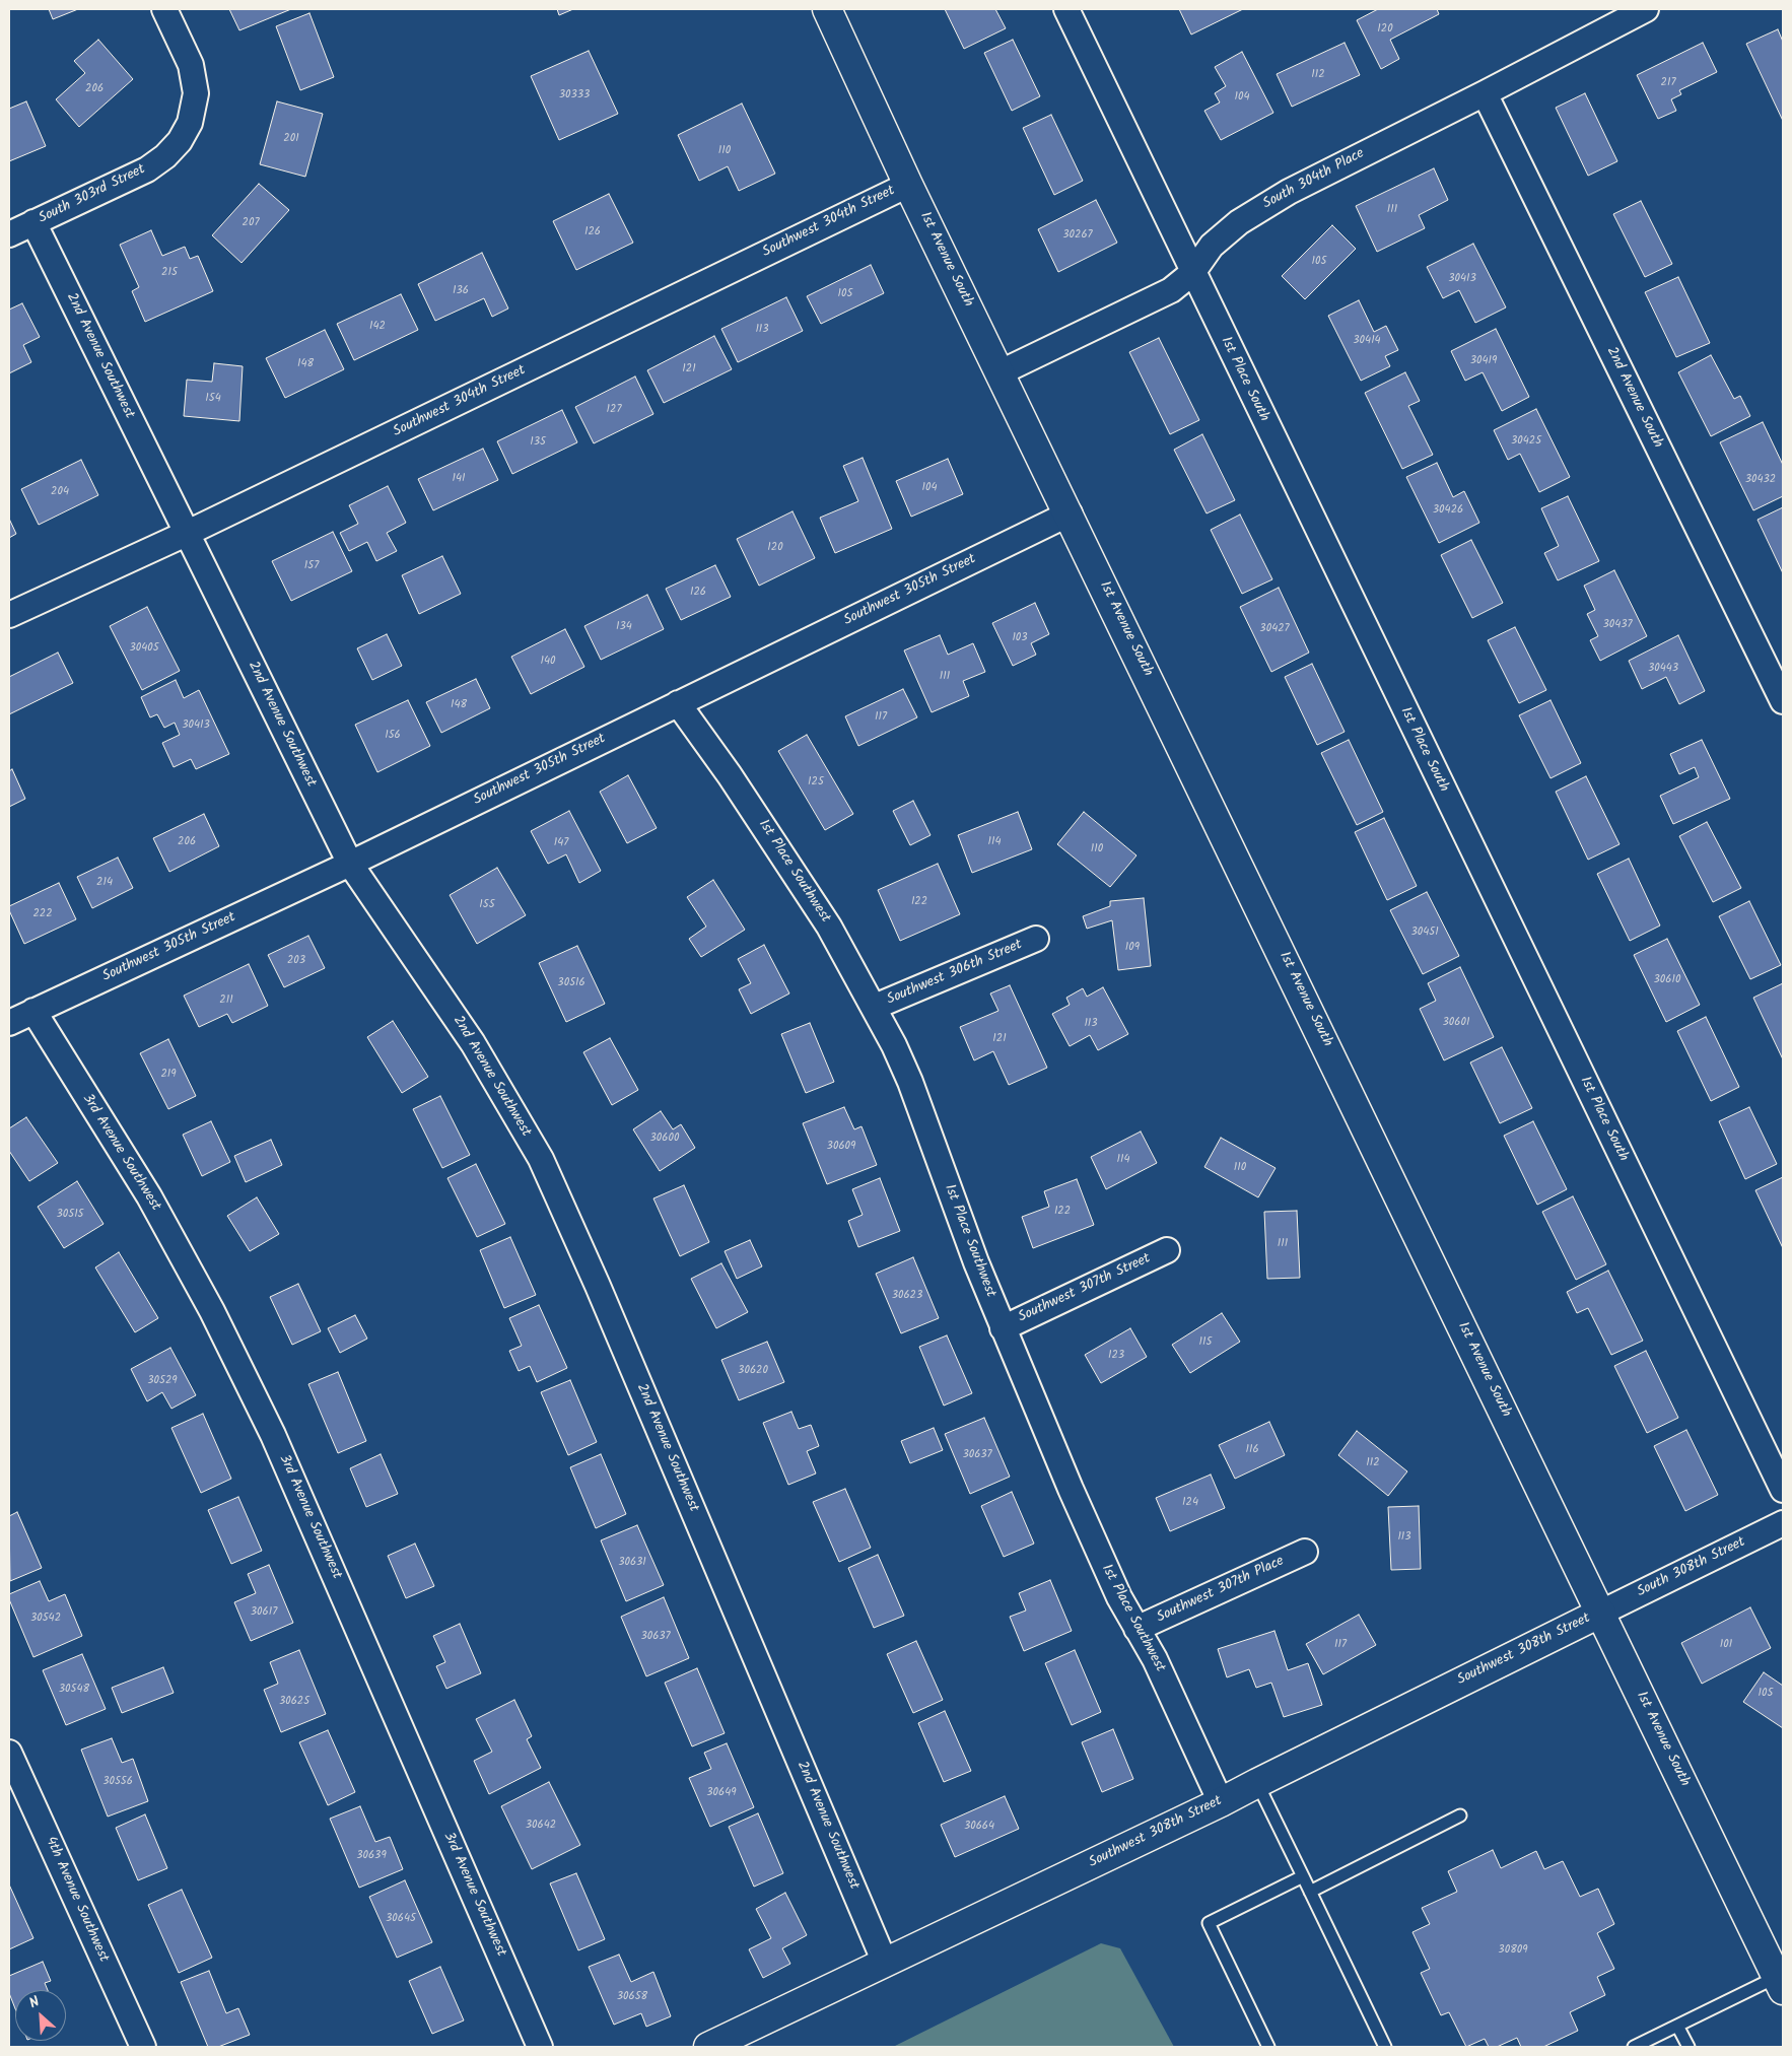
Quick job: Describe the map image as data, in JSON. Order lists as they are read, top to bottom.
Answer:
{
  "streets": {
    "main road": ["1st Avenue South", "Southwest 308th Street"],
    "street": [
      "South 304th Place",
      "South 303rd Street",
      "Southwest 304th Street",
      "2nd Avenue Southwest",
      "1st Place South",
      "2nd Avenue South",
      "Southwest 305th Street",
      "1st Place Southwest",
      "Southwest 306th Street",
      "3rd Avenue Southwest",
      "Southwest 307th Street",
      "South 308th Street",
      "Southwest 307th Place",
      "4th Avenue Southwest"
    ]
  },
  "crossings": [
    ["South 304th Place", "1st Avenue South"],
    ["South 304th Place", "1st Place South"],
    ["South 304th Place", "2nd Avenue South"],
    ["South 303rd Street", "2nd Avenue Southwest"],
    ["Southwest 304th Street", "1st Avenue South"],
    ["Southwest 304th Street", "2nd Avenue Southwest"],
    ["1st Avenue South", "Southwest 305th Street"],
    ["1st Avenue South", "South 308th Street"],
    ["1st Avenue South", "Southwest 308th Street"],
    ["2nd Avenue Southwest", "Southwest 305th Street"],
    ["2nd Avenue Southwest", "Southwest 308th Street"],
    ["Southwest 305th Street", "1st Place Southwest"],
    ["Southwest 305th Street", "3rd Avenue Southwest"],
    ["1st Place Southwest", "Southwest 306th Street"],
    ["1st Place Southwest", "Southwest 307th Street"],
    ["1st Place Southwest", "Southwest 307th Place"],
    ["1st Place Southwest", "Southwest 308th Street"],
    ["South 308th Street", "Southwest 308th Street"]
  ],
  "house_numbers": [
    "120",
    "112",
    "217",
    "206",
    "30333",
    "104",
    "201",
    "110",
    "111",
    "207",
    "126",
    "30267",
    "105",
    "215",
    "30413",
    "136",
    "105",
    "142",
    "113",
    "30414",
    "30419",
    "148",
    "121",
    "154",
    "127",
    "30425",
    "135",
    "141",
    "30432",
    "104",
    "204",
    "30426",
    "120",
    "157",
    "126",
    "30437",
    "134",
    "30427",
    "103",
    "30405",
    "140",
    "30443",
    "111",
    "148",
    "117",
    "30413",
    "156",
    "125",
    "206",
    "114",
    "147",
    "110",
    "214",
    "122",
    "155",
    "222",
    "30451",
    "109",
    "203",
    "30610",
    "30516",
    "211",
    "30601",
    "113",
    "121",
    "219",
    "30600",
    "30609",
    "114",
    "110",
    "122",
    "30515",
    "111",
    "30623",
    "115",
    "123",
    "30620",
    "30529",
    "116",
    "30637",
    "112",
    "124",
    "113",
    "30631",
    "30617",
    "30542",
    "30637",
    "117",
    "101",
    "30548",
    "105",
    "30625",
    "30556",
    "30649",
    "30642",
    "30664",
    "30639",
    "30645",
    "30809",
    "30658"
  ],
  "north": "top left"
}
